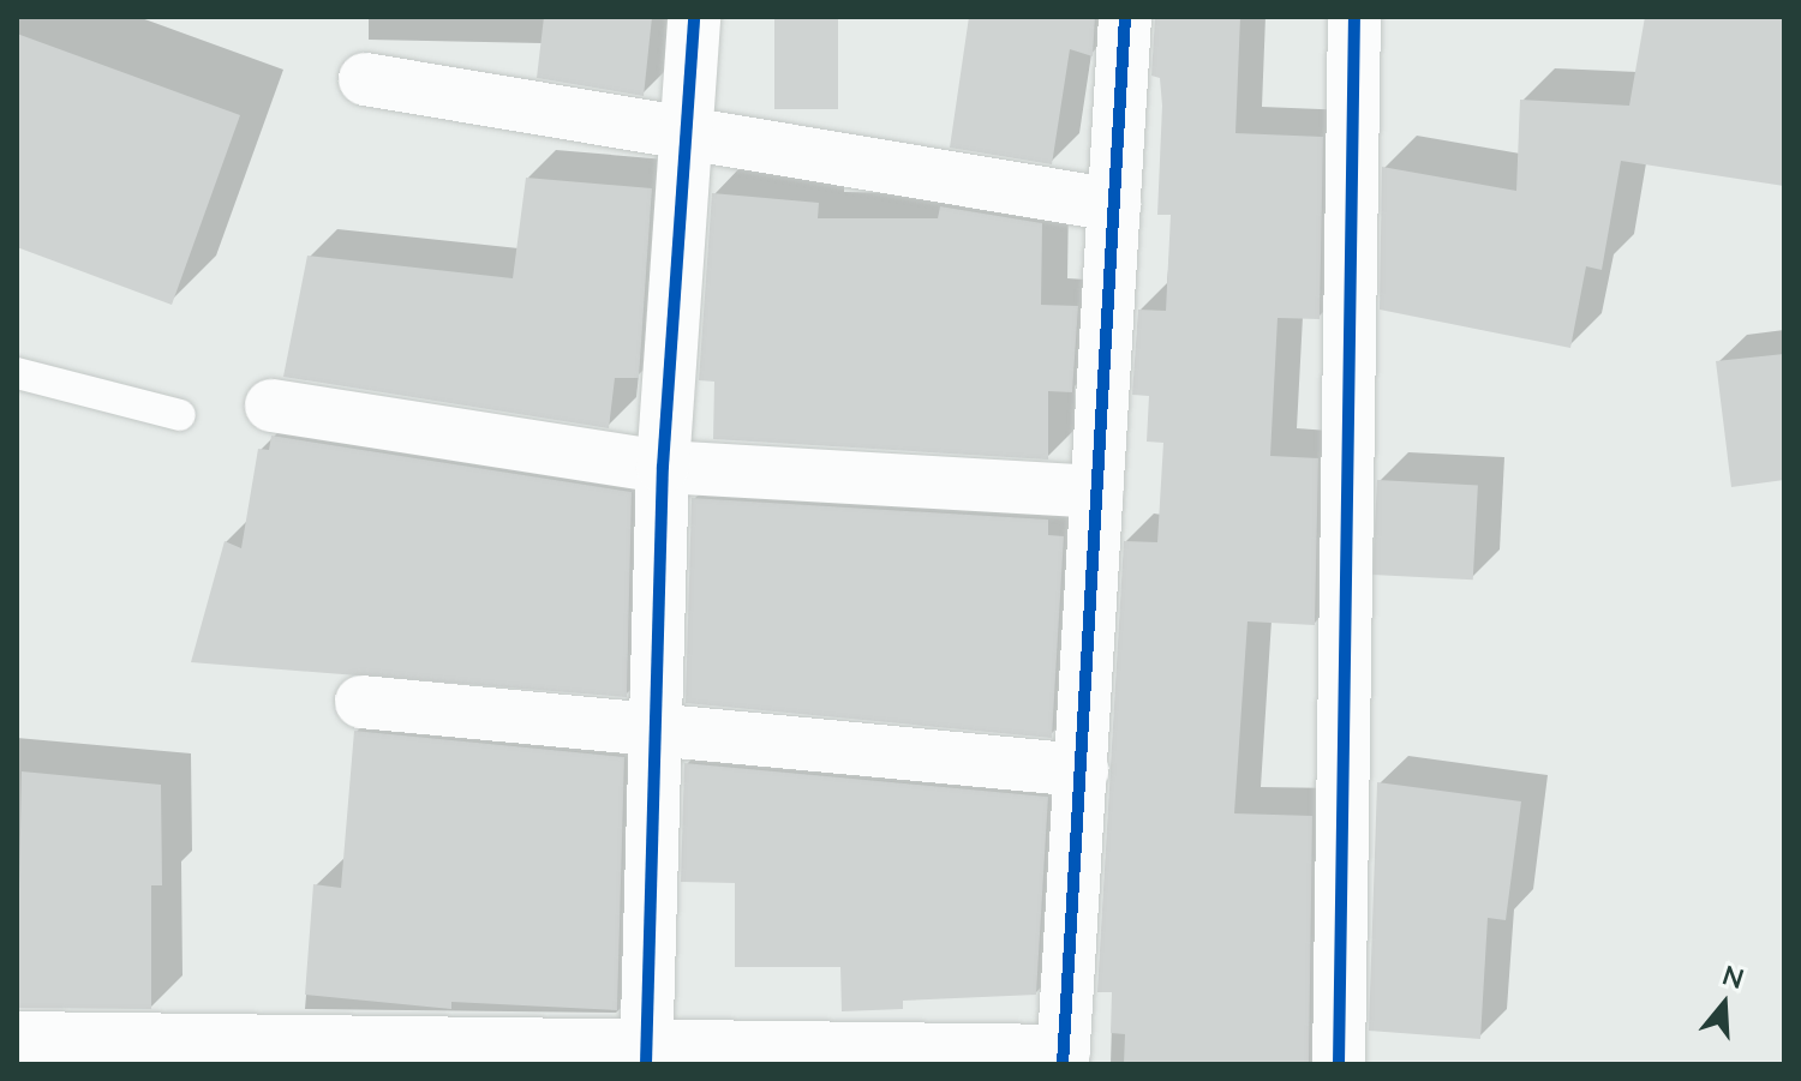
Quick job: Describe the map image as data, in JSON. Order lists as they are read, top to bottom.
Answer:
{
  "north": "top"
}
